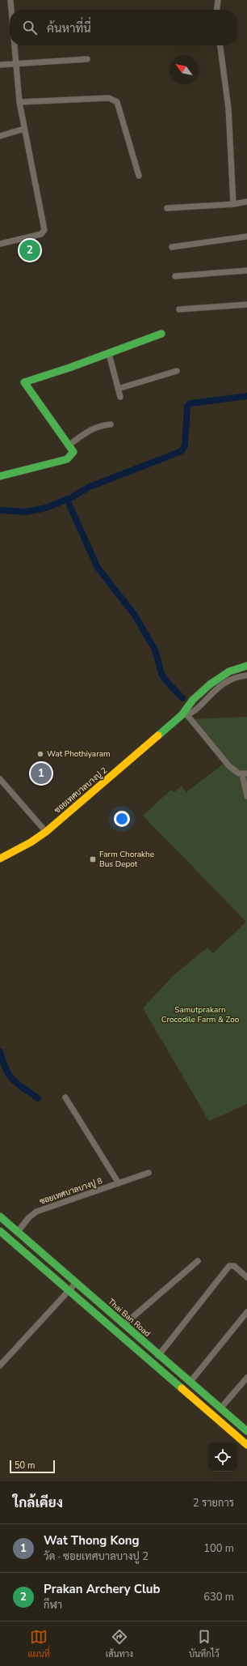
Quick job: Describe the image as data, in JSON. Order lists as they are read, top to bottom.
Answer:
{
  "streets": {
    "street": ["ซอยเทศบาลบางปู 2", "ซอยเทศบาลบางปู 8", "Thai Ban Road"]
  },
  "crossings": [
    ["ซอยเทศบาลบางปู 8", "Thai Ban Road"]
  ],
  "parks": ["Samutprakarn Crocodile Farm & Zoo"],
  "places": {
    "other": ["Wat Phothiyaram"],
    "transit": ["Farm Chorakhe Bus Depot"]
  },
  "scale_bar": "50 m",
  "north": "top left",
  "page": {
    "search": "ค้นหาที่นี่",
    "pins": ["2", "1"],
    "scale": "50 m",
    "heading": ["ใกล้เคียง", "2 รายการ"],
    "list": [
      {
        "mark": "1",
        "name": "Wat Thong Kong",
        "note": "วัด · ซอยเทศบาลบางปู 2",
        "value": "100 m"
      },
      {
        "mark": "2",
        "name": "Prakan Archery Club",
        "note": "กีฬา",
        "value": "630 m"
      }
    ],
    "nav": ["แผนที่", "เส้นทาง", "บันทึกไว้"]
  }
}
